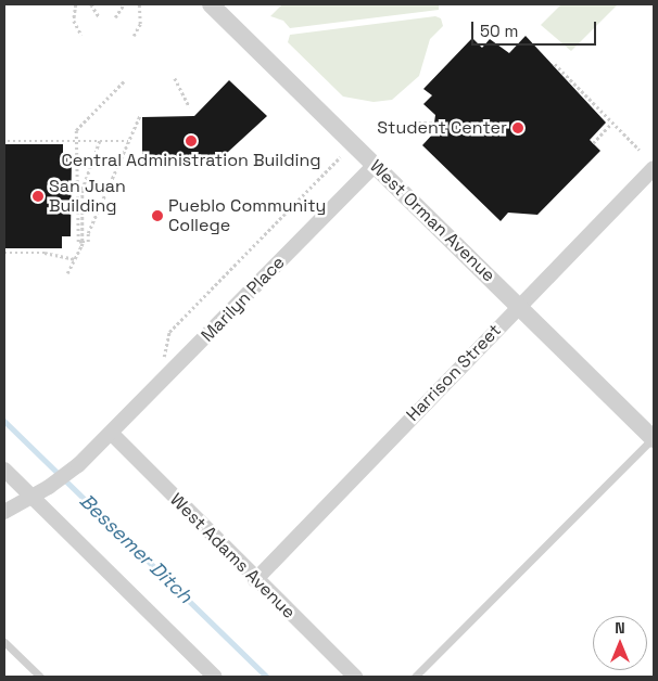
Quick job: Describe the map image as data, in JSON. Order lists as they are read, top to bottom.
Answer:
{
  "streets": {
    "street": [
      "West Orman Avenue",
      "Marilyn Place",
      "Harrison Street",
      "West Adams Avenue"
    ]
  },
  "crossings": [
    ["West Orman Avenue", "Marilyn Place"],
    ["West Orman Avenue", "Harrison Street"],
    ["Marilyn Place", "West Adams Avenue"],
    ["Harrison Street", "West Adams Avenue"]
  ],
  "water": ["Bessemer Ditch"],
  "places": [
    "Student Center",
    "Central Administration Building",
    "San Juan Building",
    "Pueblo Community College"
  ],
  "scale_bar": "50 m",
  "north": "top"
}
